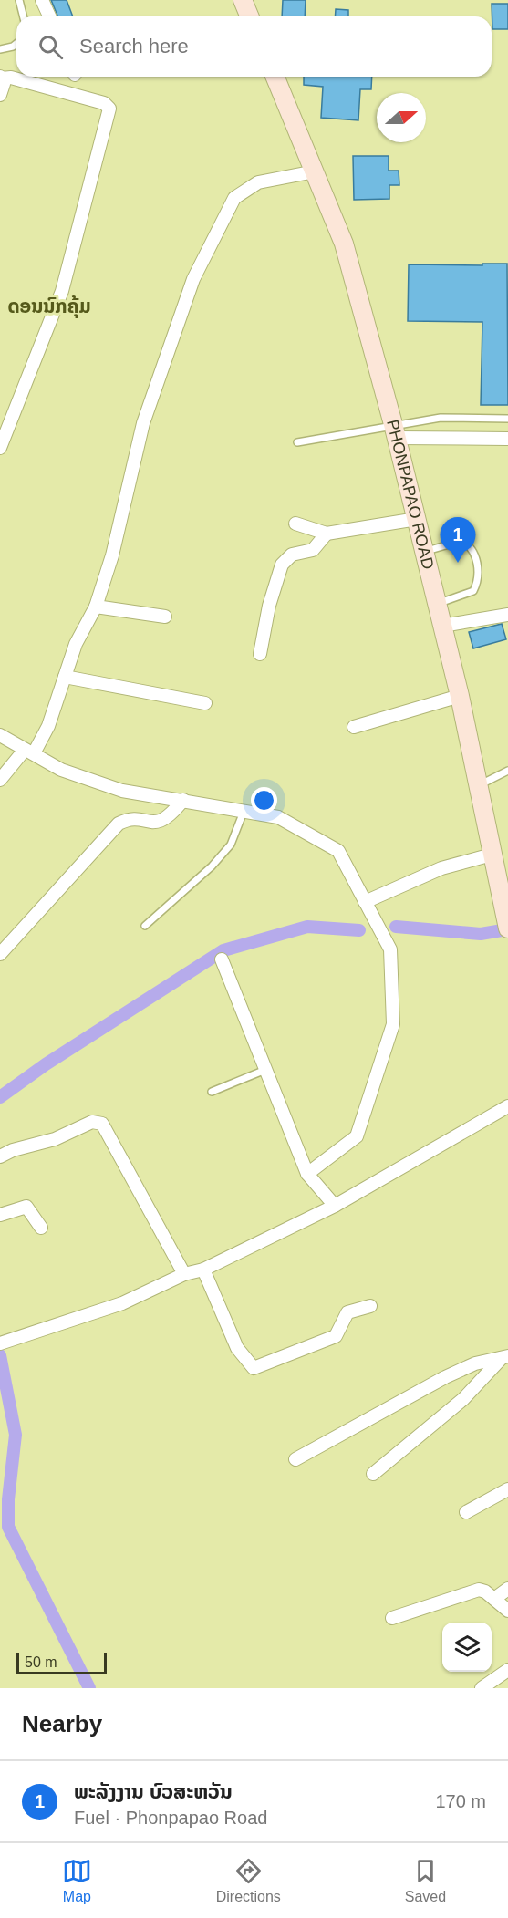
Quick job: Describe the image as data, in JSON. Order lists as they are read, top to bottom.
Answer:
{
  "streets": {
    "street": ["PHONPAPAO ROAD"]
  },
  "districts": ["ດອນນົກຄຸ້ມ"],
  "scale_bar": "50 m",
  "north": "right",
  "page": {
    "search": "Search here",
    "pins": "1",
    "scale": "50 m",
    "heading": "Nearby",
    "list": [
      {
        "mark": "1",
        "name": "ພະລັງງານ ບົວສະຫວັນ",
        "note": "Fuel · Phonpapao Road",
        "value": "170 m"
      }
    ],
    "nav": ["Map", "Directions", "Saved"]
  }
}
